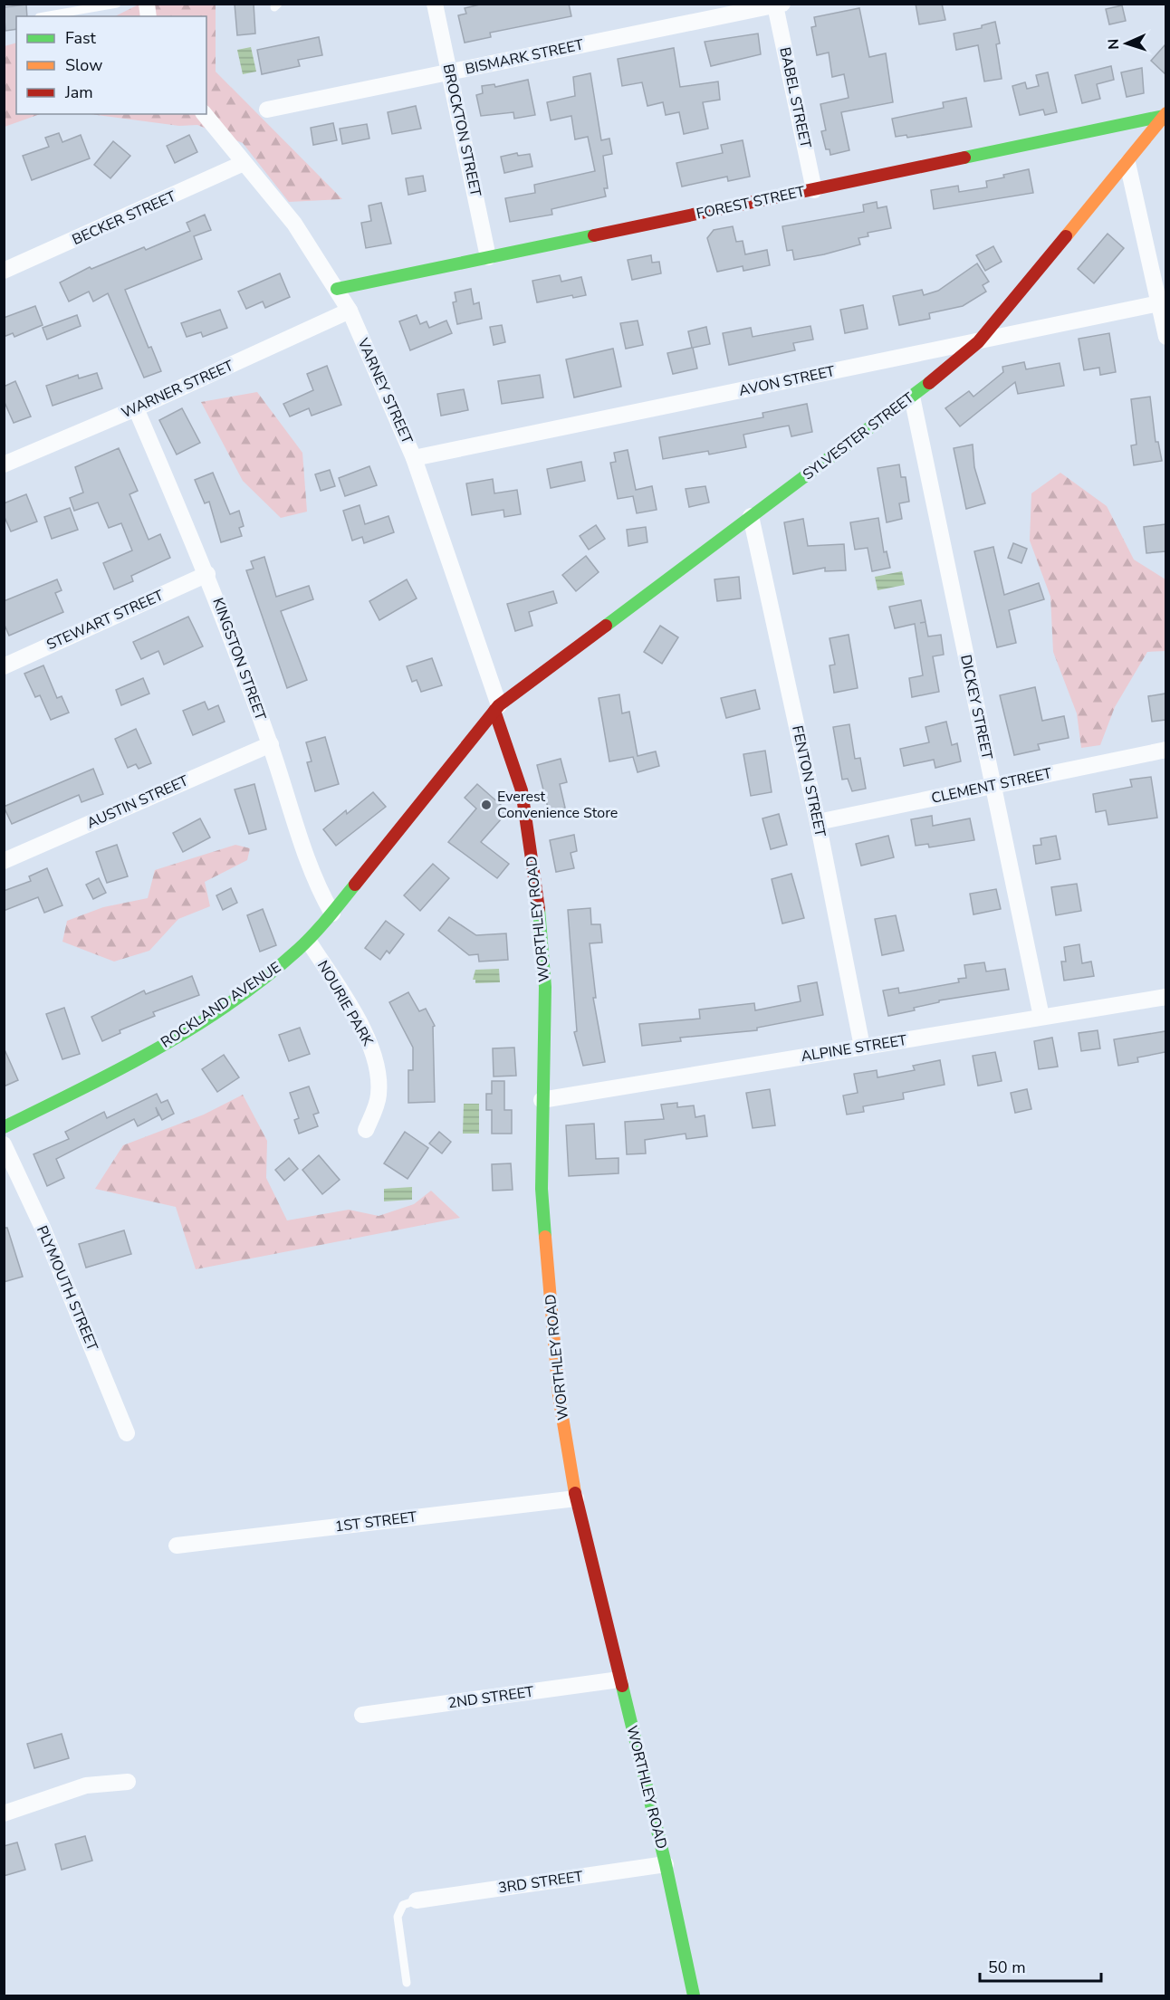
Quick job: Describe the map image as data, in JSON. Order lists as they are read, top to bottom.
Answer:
{
  "streets": {
    "street": [
      "BISMARK STREET",
      "BABEL STREET",
      "BROCKTON STREET",
      "FOREST STREET",
      "BECKER STREET",
      "AVON STREET",
      "WARNER STREET",
      "VARNEY STREET",
      "SYLVESTER STREET",
      "STEWART STREET",
      "KINGSTON STREET",
      "DICKEY STREET",
      "FENTON STREET",
      "CLEMENT STREET",
      "AUSTIN STREET",
      "WORTHLEY ROAD",
      "NOURIE PARK",
      "ROCKLAND AVENUE",
      "ALPINE STREET",
      "PLYMOUTH STREET",
      "1ST STREET",
      "2ND STREET",
      "3RD STREET"
    ]
  },
  "crossings": [
    ["BISMARK STREET", "BABEL STREET"],
    ["BISMARK STREET", "BROCKTON STREET"],
    ["BABEL STREET", "FOREST STREET"],
    ["BROCKTON STREET", "FOREST STREET"],
    ["FOREST STREET", "VARNEY STREET"],
    ["FOREST STREET", "SYLVESTER STREET"],
    ["BECKER STREET", "VARNEY STREET"],
    ["AVON STREET", "VARNEY STREET"],
    ["AVON STREET", "SYLVESTER STREET"],
    ["WARNER STREET", "VARNEY STREET"],
    ["WARNER STREET", "KINGSTON STREET"],
    ["VARNEY STREET", "SYLVESTER STREET"],
    ["VARNEY STREET", "WORTHLEY ROAD"],
    ["VARNEY STREET", "ROCKLAND AVENUE"],
    ["SYLVESTER STREET", "DICKEY STREET"],
    ["SYLVESTER STREET", "FENTON STREET"],
    ["SYLVESTER STREET", "WORTHLEY ROAD"],
    ["SYLVESTER STREET", "ROCKLAND AVENUE"],
    ["STEWART STREET", "KINGSTON STREET"],
    ["KINGSTON STREET", "AUSTIN STREET"],
    ["KINGSTON STREET", "ROCKLAND AVENUE"],
    ["DICKEY STREET", "CLEMENT STREET"],
    ["DICKEY STREET", "ALPINE STREET"],
    ["FENTON STREET", "CLEMENT STREET"],
    ["FENTON STREET", "ALPINE STREET"],
    ["WORTHLEY ROAD", "ROCKLAND AVENUE"],
    ["WORTHLEY ROAD", "ALPINE STREET"],
    ["WORTHLEY ROAD", "1ST STREET"],
    ["WORTHLEY ROAD", "2ND STREET"],
    ["WORTHLEY ROAD", "3RD STREET"],
    ["NOURIE PARK", "ROCKLAND AVENUE"]
  ],
  "places": ["Everest Convenience Store"],
  "legend": ["Fast", "Slow", "Jam"],
  "scale_bar": "50 m",
  "north": "left"
}
